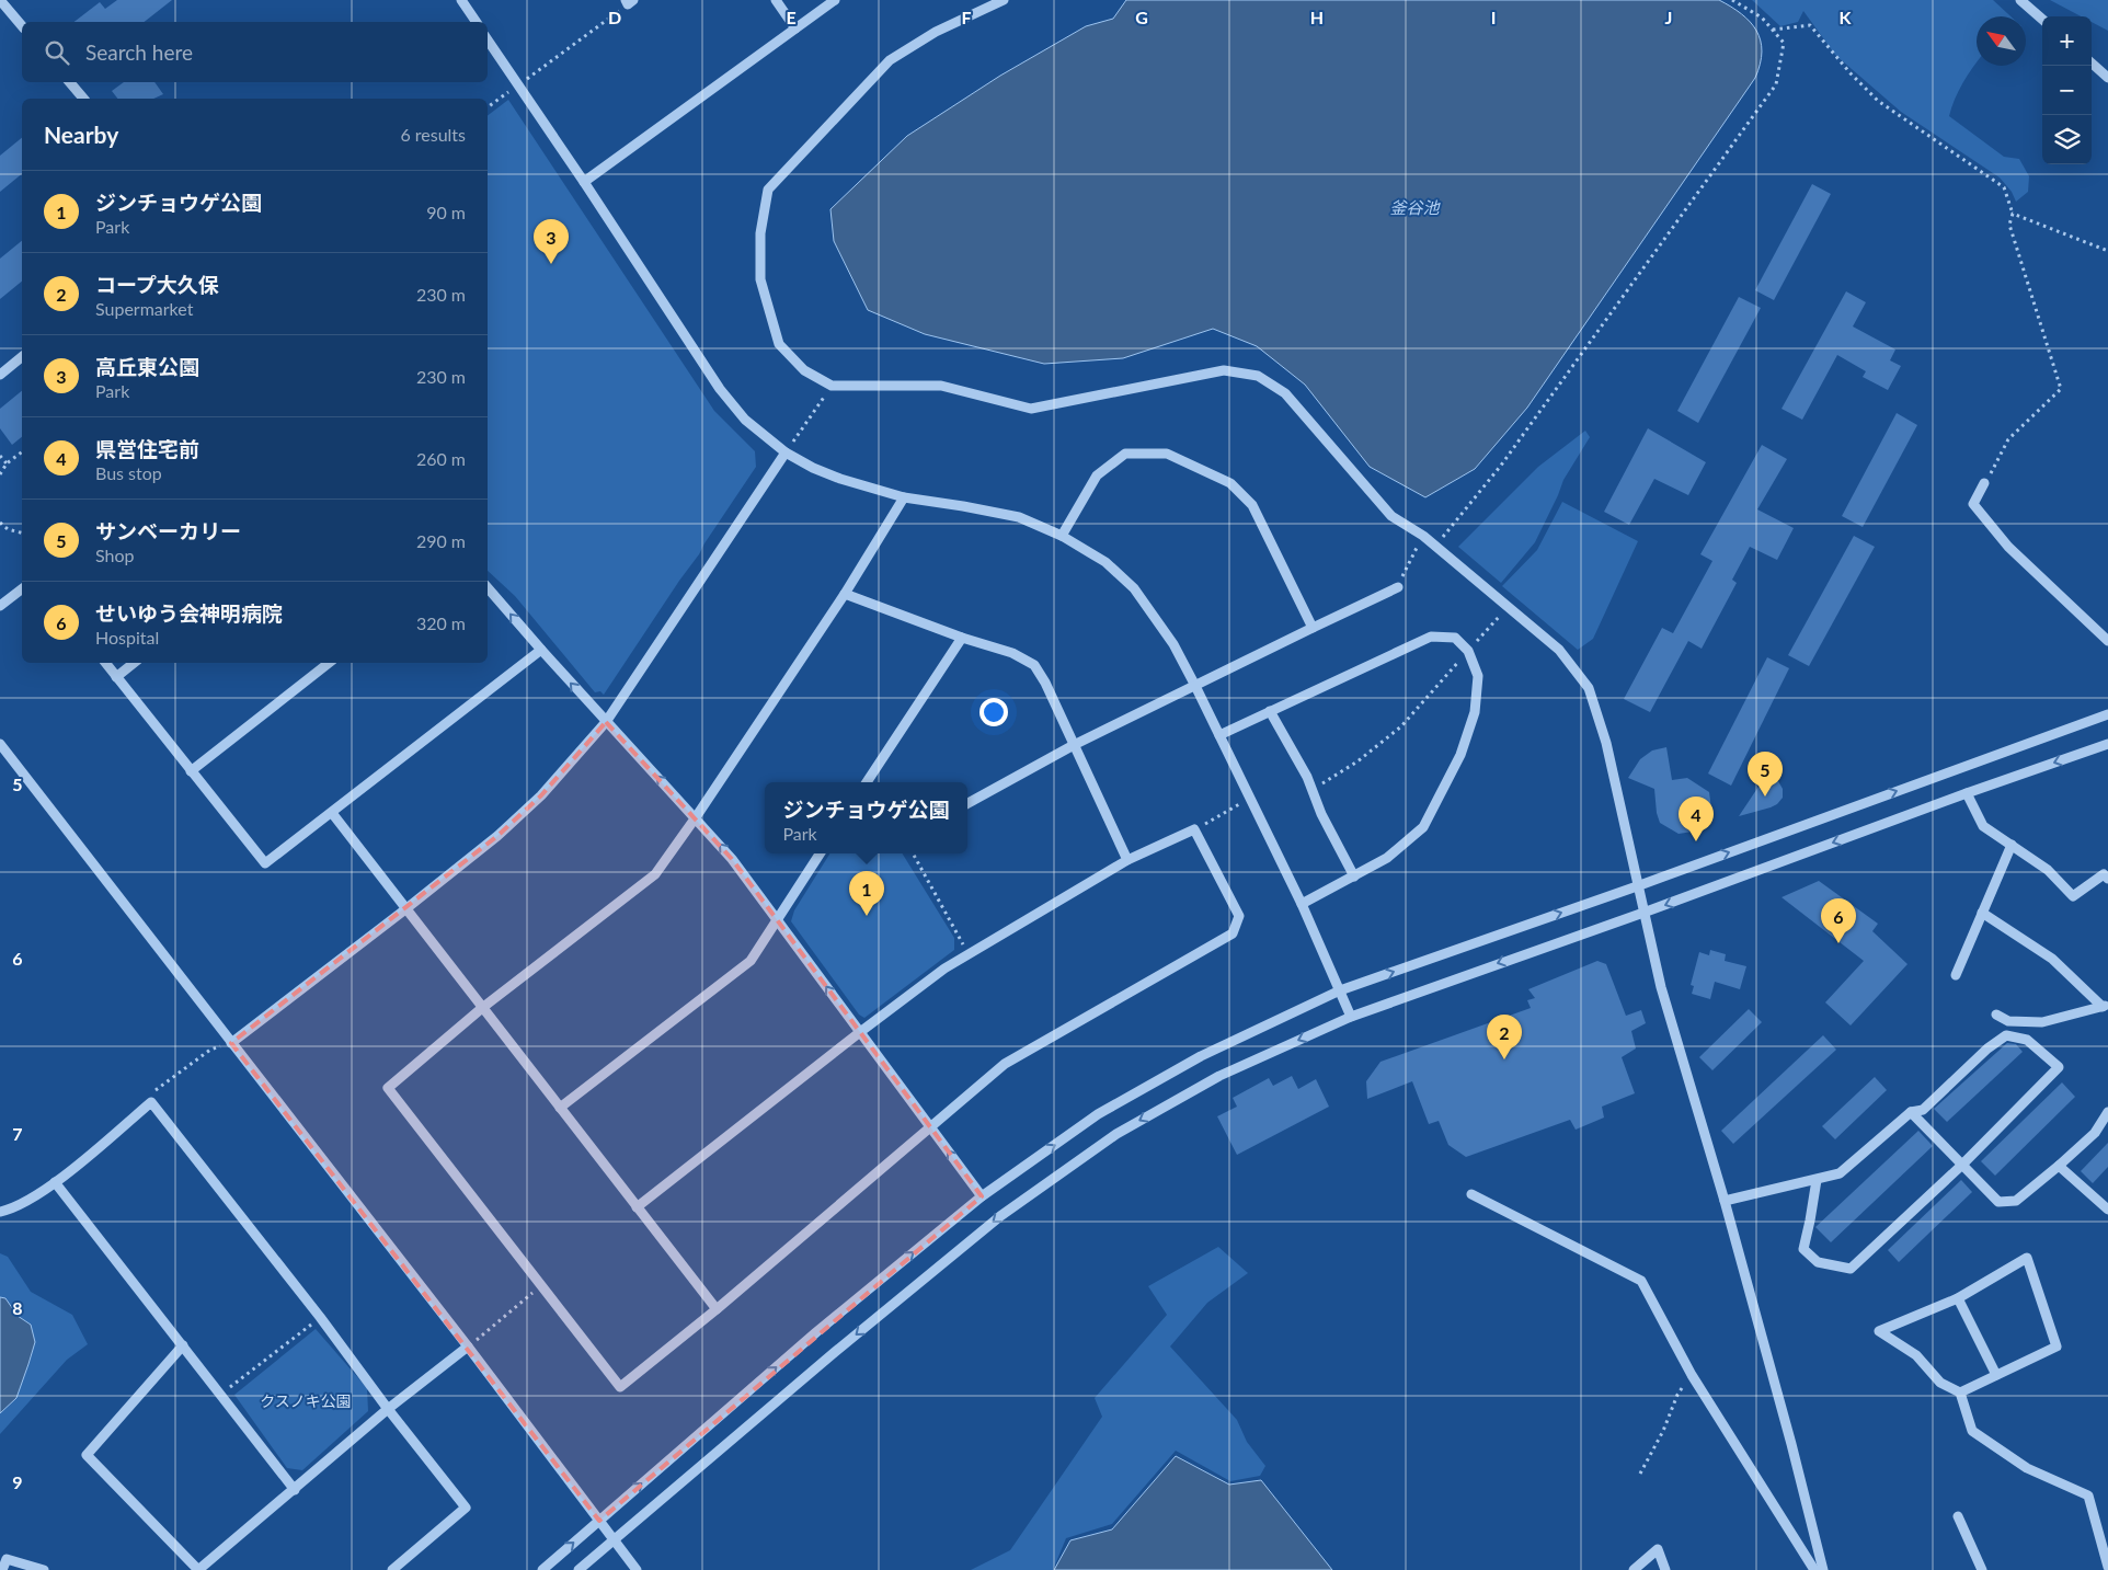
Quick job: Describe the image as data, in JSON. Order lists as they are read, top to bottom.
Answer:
{
  "water": ["釜谷池"],
  "parks": ["クスノキ公園"],
  "north": "top left",
  "page": {
    "map_buttons": ["+", "−"],
    "search": "Search here",
    "heading": ["Nearby", "6 results"],
    "list": [
      {
        "mark": "1",
        "name": "ジンチョウゲ公園",
        "note": "Park",
        "value": "90 m"
      },
      {
        "mark": "2",
        "name": "コープ大久保",
        "note": "Supermarket",
        "value": "230 m"
      },
      {
        "mark": "3",
        "name": "高丘東公園",
        "note": "Park",
        "value": "230 m"
      },
      {
        "mark": "4",
        "name": "県営住宅前",
        "note": "Bus stop",
        "value": "260 m"
      },
      {
        "mark": "5",
        "name": "サンベーカリー",
        "note": "Shop",
        "value": "290 m"
      },
      {
        "mark": "6",
        "name": "せいゆう会神明病院",
        "note": "Hospital",
        "value": "320 m"
      }
    ],
    "pins": [
      "3",
      "5",
      "4",
      "1",
      "6",
      "2"
    ],
    "popup": ["ジンチョウゲ公園", "Park"]
  },
  "grid": {
    "columns": [
      "D",
      "E",
      "F",
      "G",
      "H",
      "I",
      "J",
      "K"
    ],
    "rows": [
      "5",
      "6",
      "7",
      "8",
      "9"
    ]
  }
}
